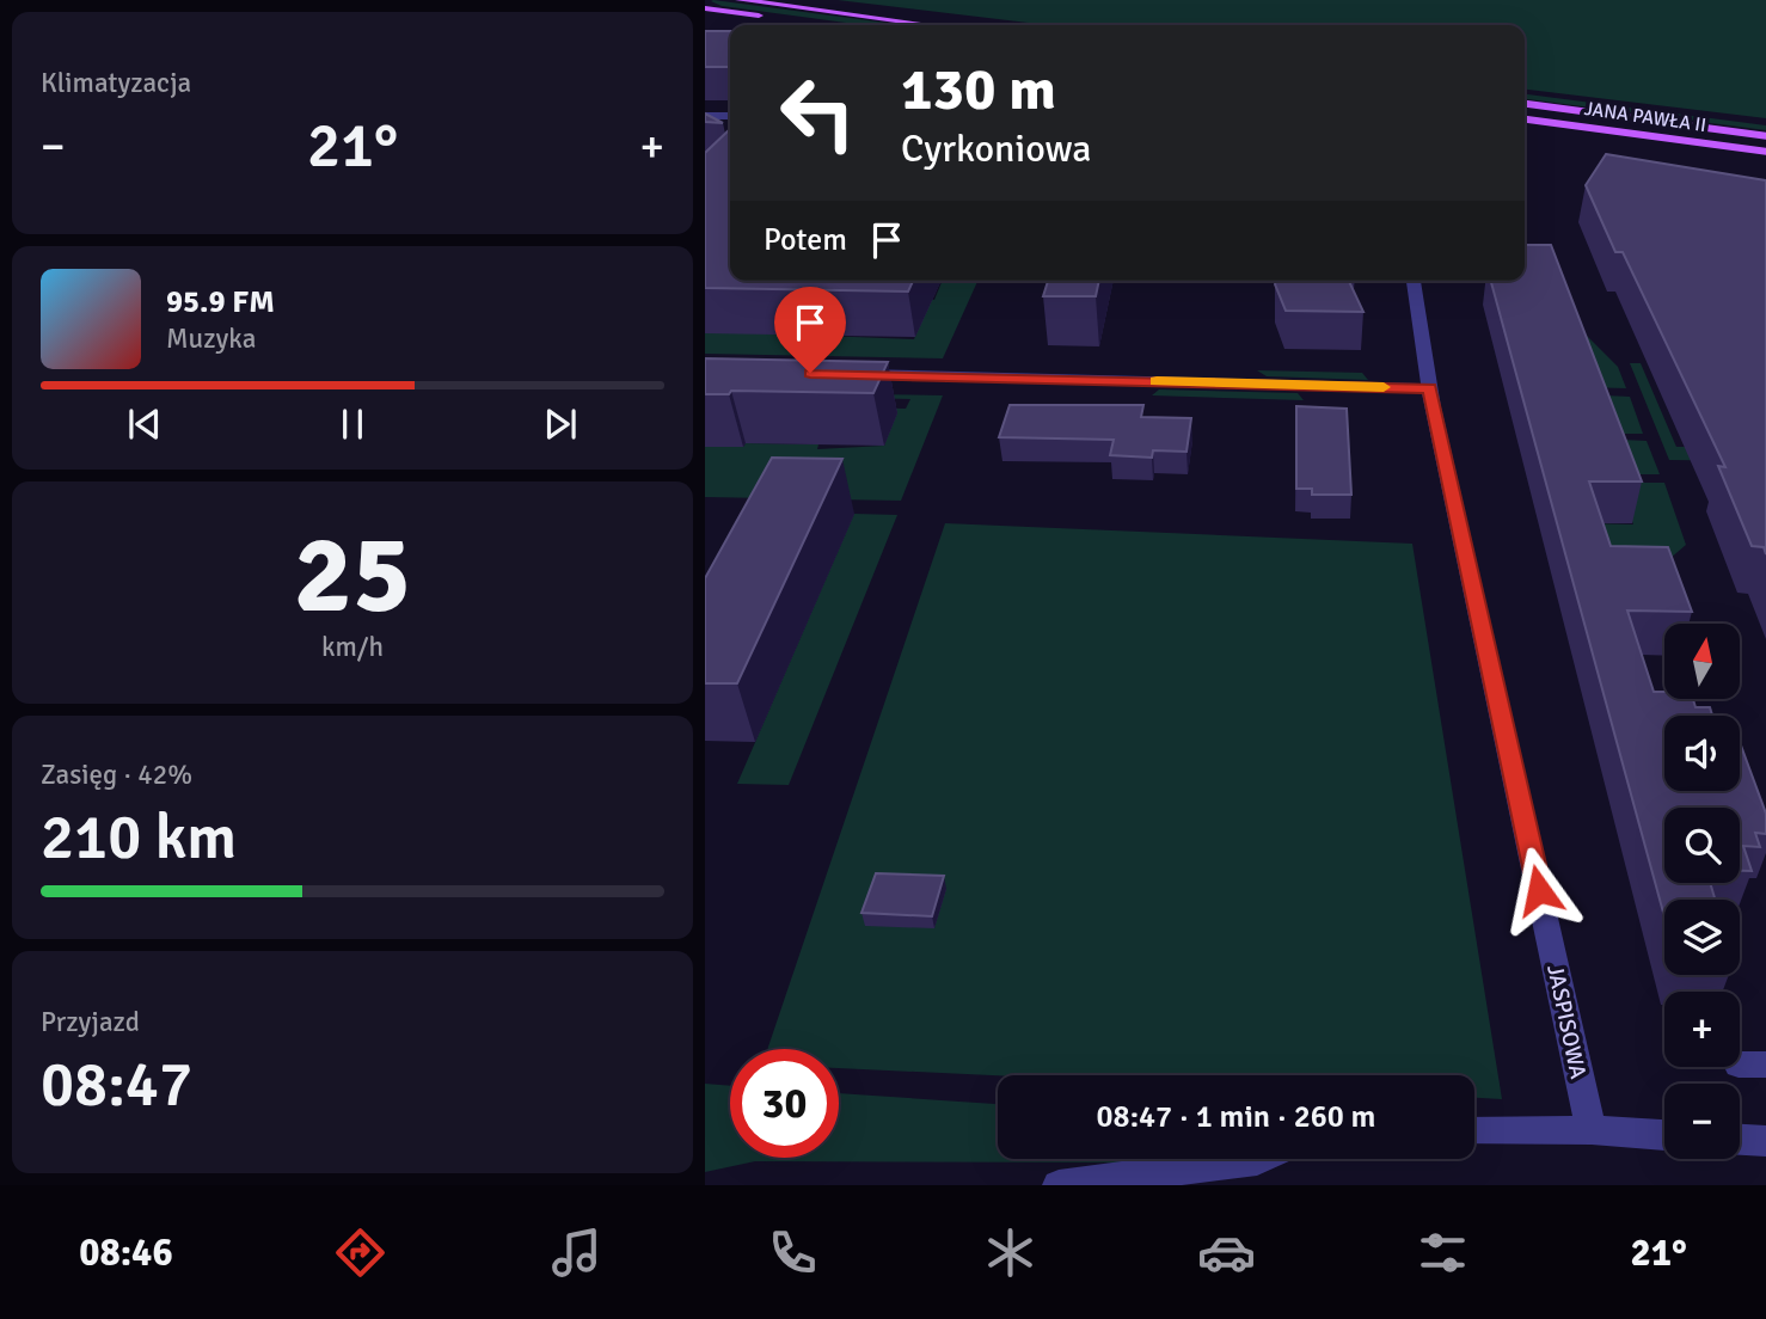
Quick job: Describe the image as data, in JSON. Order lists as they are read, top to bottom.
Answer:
{
  "streets": {
    "main road": ["JANA PAWŁA II"],
    "street": ["JASPISOWA"]
  },
  "north": "top",
  "page": {
    "tile": [
      "Klimatyzacja",
      ["25", "km/h"],
      ["Zasięg · 42%", "210 km"],
      ["Przyjazd", "08:47"]
    ],
    "turn": ["130 m", "Cyrkoniowa"],
    "heat": ["−", "21°", "+"],
    "then": "Potem",
    "song": ["95.9 FM", "Muzyka"],
    "map_buttons": ["+", "−"],
    "limit": "30",
    "trip": "08:47 · 1 min · 260 m",
    "tabs": ["08:46", "21°"]
  }
}
